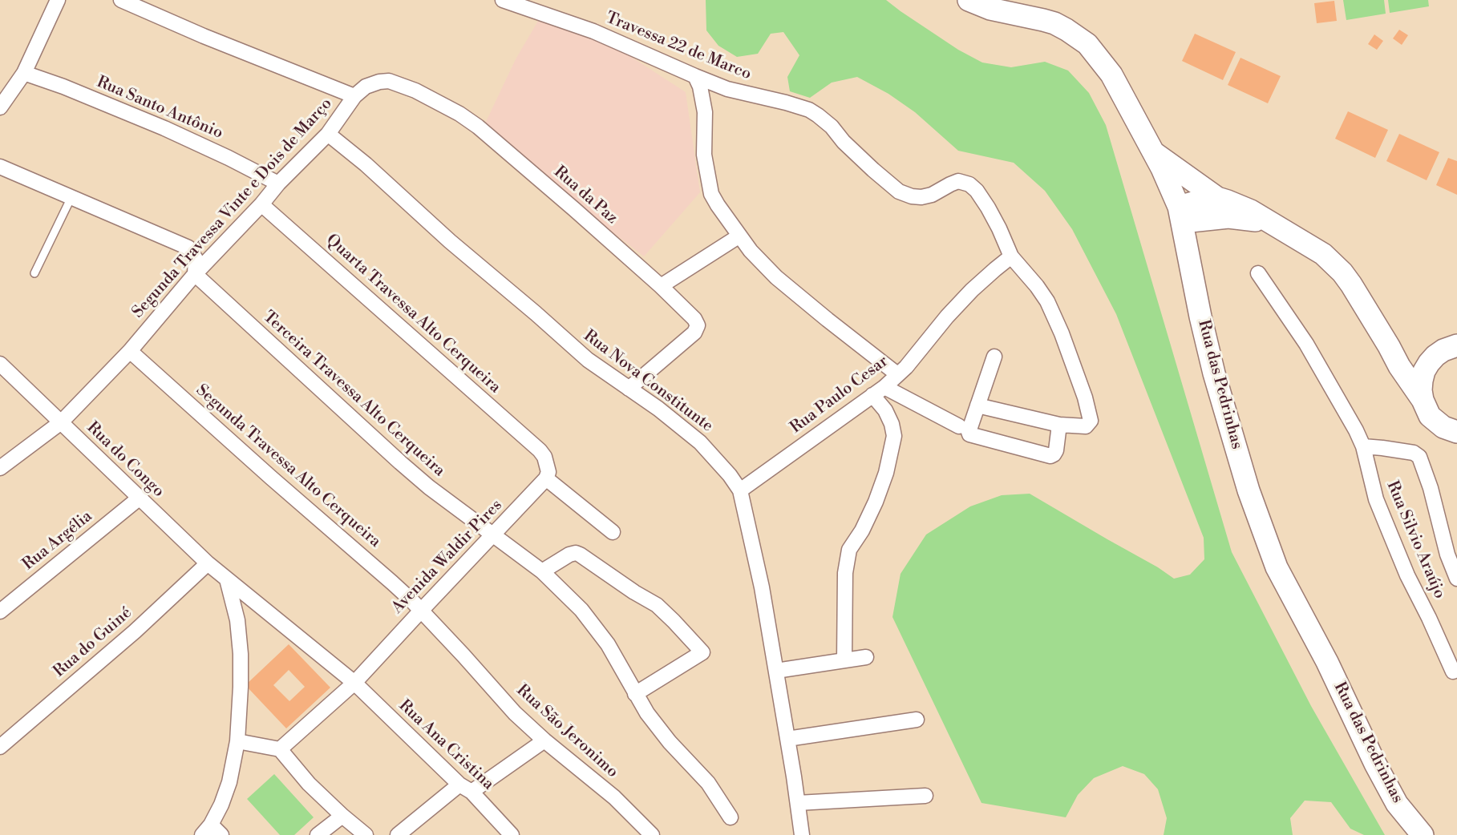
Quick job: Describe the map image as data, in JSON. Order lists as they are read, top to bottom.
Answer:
{
  "streets": {
    "main road": ["Rua das Pedrinhas"],
    "street": [
      "Travessa 22 de Marco",
      "Rua Santo Antônio",
      "Rua da Paz",
      "Segunda Travessa Vinte e Dois de Março",
      "Quarta Travessa Alto Cerqueira",
      "Rua Nova Constitunte",
      "Terceira Travessa Alto Cerqueira",
      "Rua Paulo Cesar",
      "Rua do Congo",
      "Segunda Travessa Alto Cerqueira",
      "Rua Silvio Araújo",
      "Rua Argélia",
      "Avenida Waldir Pires",
      "Rua do Guiné",
      "Rua São Jeronimo",
      "Rua Ana Cristina"
    ]
  },
  "crossings": [
    ["Travessa 22 de Marco", "Rua Paulo Cesar"],
    ["Rua Santo Antônio", "Segunda Travessa Vinte e Dois de Março"],
    ["Rua da Paz", "Segunda Travessa Vinte e Dois de Março"],
    ["Rua da Paz", "Rua Nova Constitunte"],
    ["Segunda Travessa Vinte e Dois de Março", "Quarta Travessa Alto Cerqueira"],
    ["Segunda Travessa Vinte e Dois de Março", "Rua Nova Constitunte"],
    ["Segunda Travessa Vinte e Dois de Março", "Terceira Travessa Alto Cerqueira"],
    ["Segunda Travessa Vinte e Dois de Março", "Rua do Congo"],
    ["Segunda Travessa Vinte e Dois de Março", "Segunda Travessa Alto Cerqueira"],
    ["Quarta Travessa Alto Cerqueira", "Avenida Waldir Pires"],
    ["Rua Nova Constitunte", "Rua Paulo Cesar"],
    ["Terceira Travessa Alto Cerqueira", "Avenida Waldir Pires"],
    ["Rua do Congo", "Rua Argélia"],
    ["Rua do Congo", "Avenida Waldir Pires"],
    ["Rua do Congo", "Rua do Guiné"],
    ["Rua do Congo", "Rua Ana Cristina"],
    ["Segunda Travessa Alto Cerqueira", "Avenida Waldir Pires"],
    ["Segunda Travessa Alto Cerqueira", "Rua São Jeronimo"],
    ["Avenida Waldir Pires", "Rua São Jeronimo"],
    ["Avenida Waldir Pires", "Rua Ana Cristina"]
  ]
}
